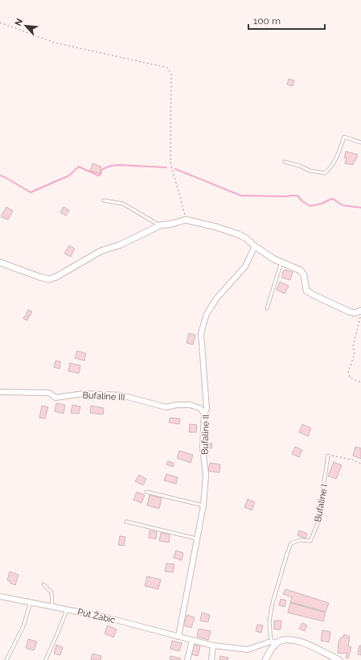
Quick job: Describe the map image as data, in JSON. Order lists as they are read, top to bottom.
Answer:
{
  "streets": {
    "street": ["Bufaline III", "Bufaline II", "Put Žabic"],
    "lane": ["Bufaline I"]
  },
  "crossings": [
    ["Bufaline III", "Bufaline II"],
    ["Bufaline II", "Put Žabic"],
    ["Bufaline I", "Put Žabic"]
  ],
  "scale_bar": "100 m",
  "north": "top left"
}
